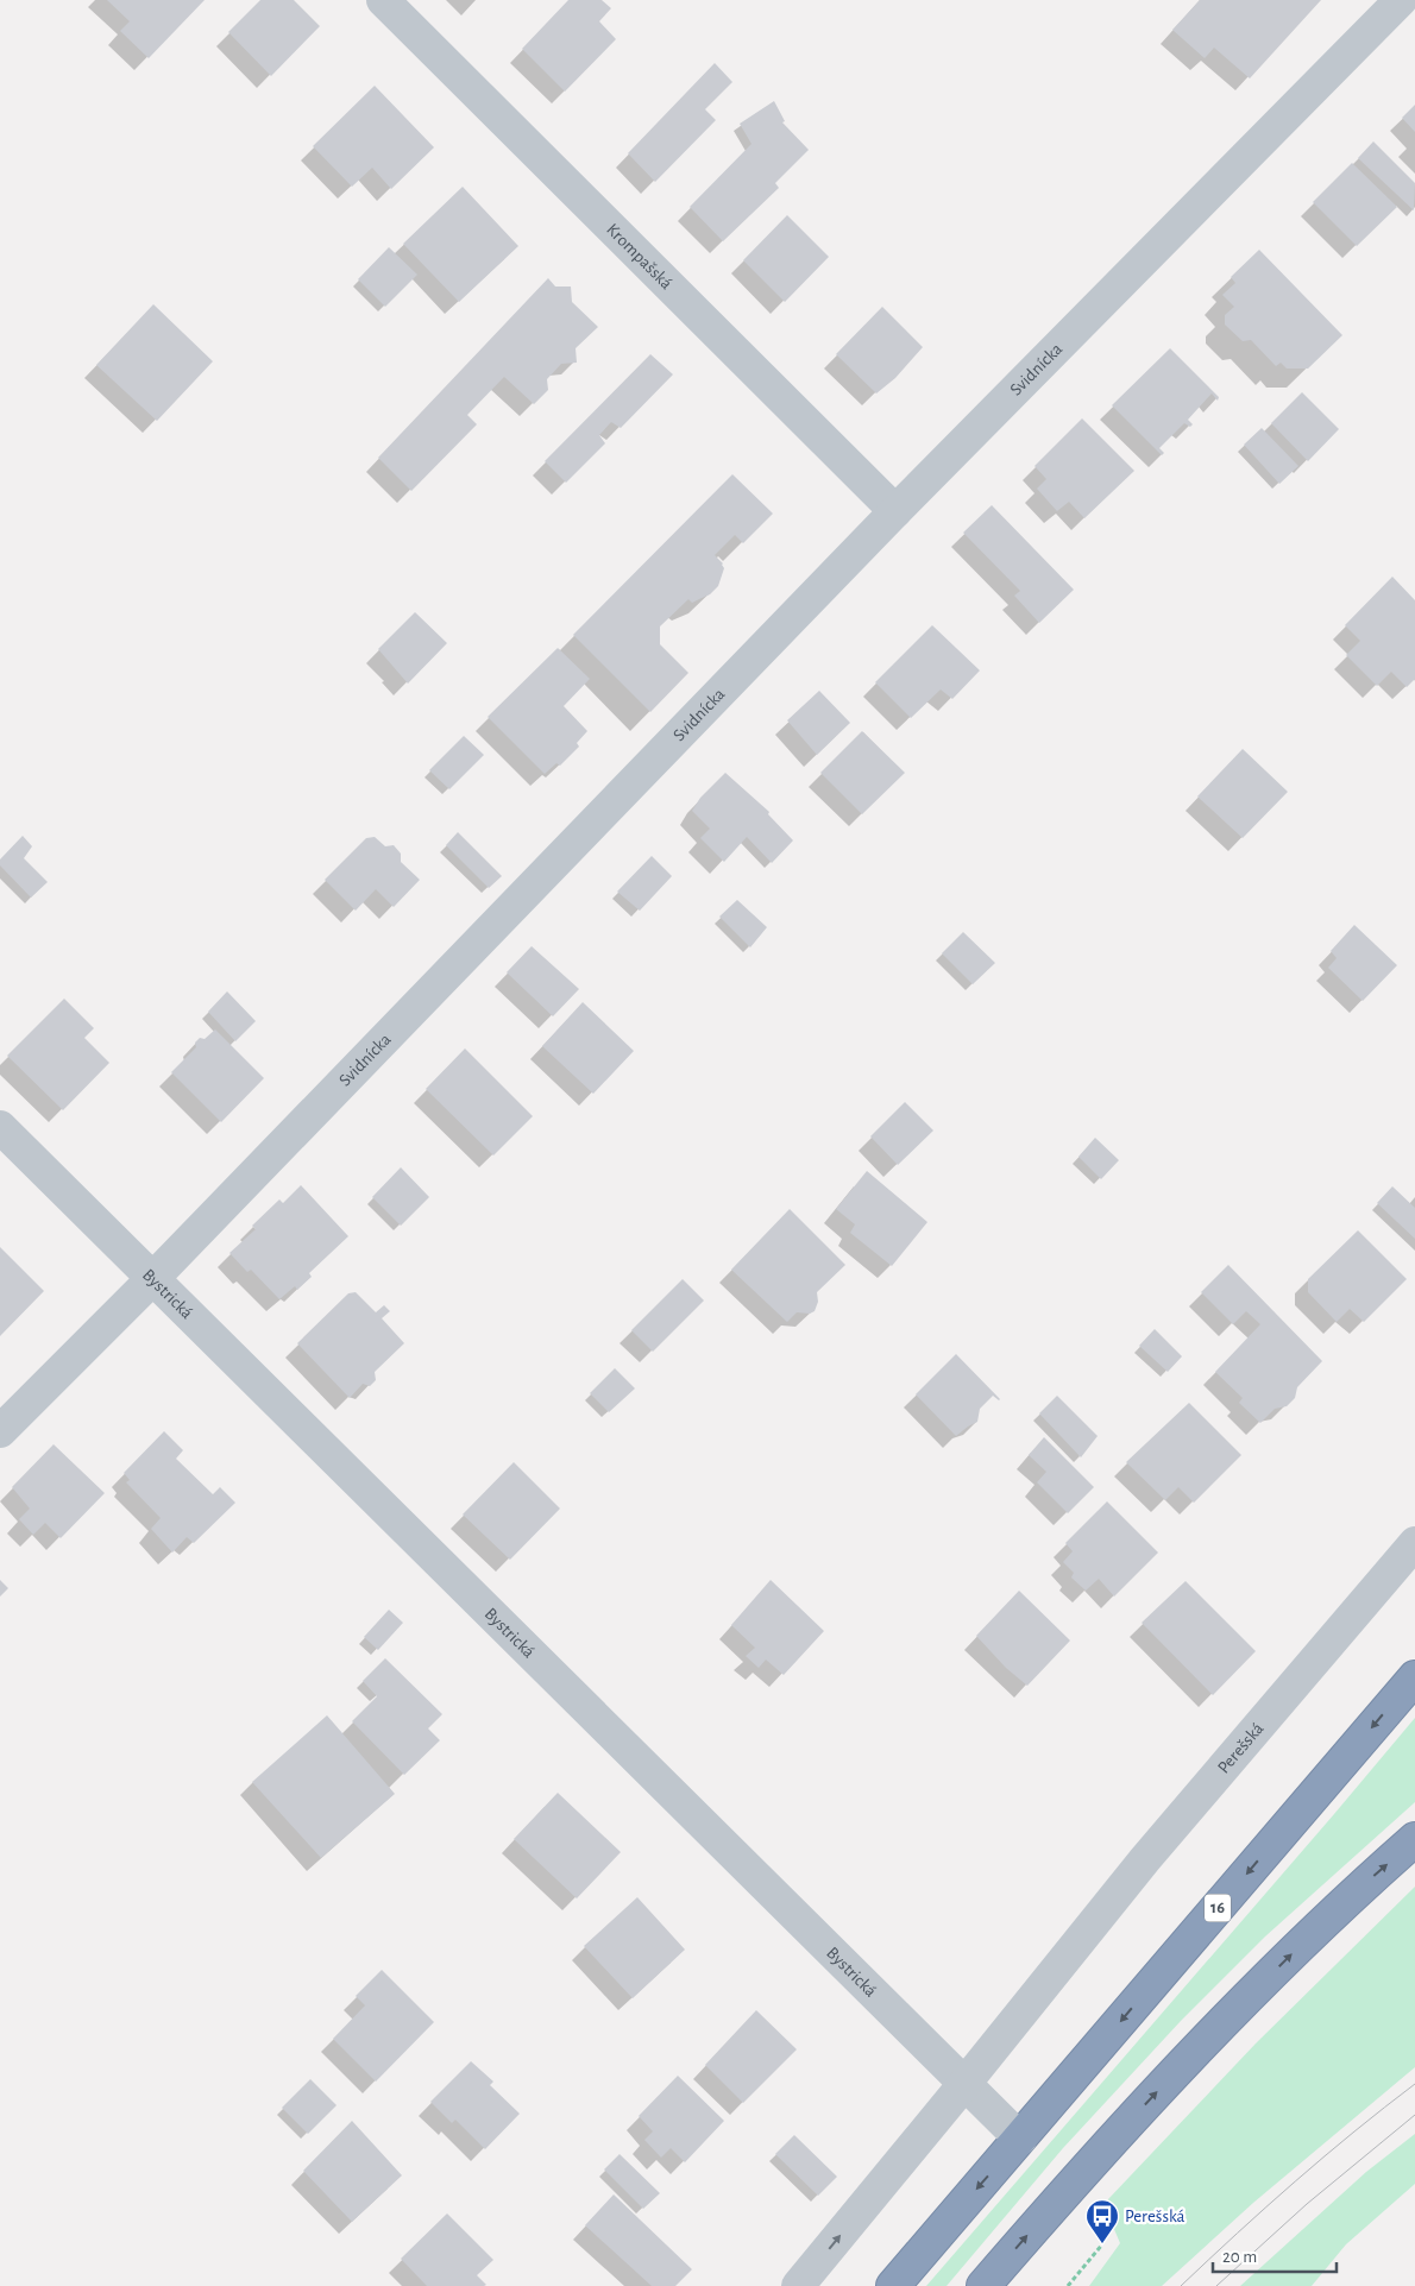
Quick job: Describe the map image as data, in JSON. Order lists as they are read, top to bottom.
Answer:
{
  "streets": {
    "highway": ["16"],
    "street": [
      "Krompašská",
      "Svidnícka",
      "Bystrická",
      "Perešská"
    ]
  },
  "crossings": [
    ["Krompašská", "Svidnícka"],
    ["Svidnícka", "Bystrická"],
    ["Bystrická", "Perešská"],
    ["Bystrická", "16"]
  ],
  "places": {
    "bus stop": ["Perešská"]
  },
  "scale_bar": "20 m"
}
